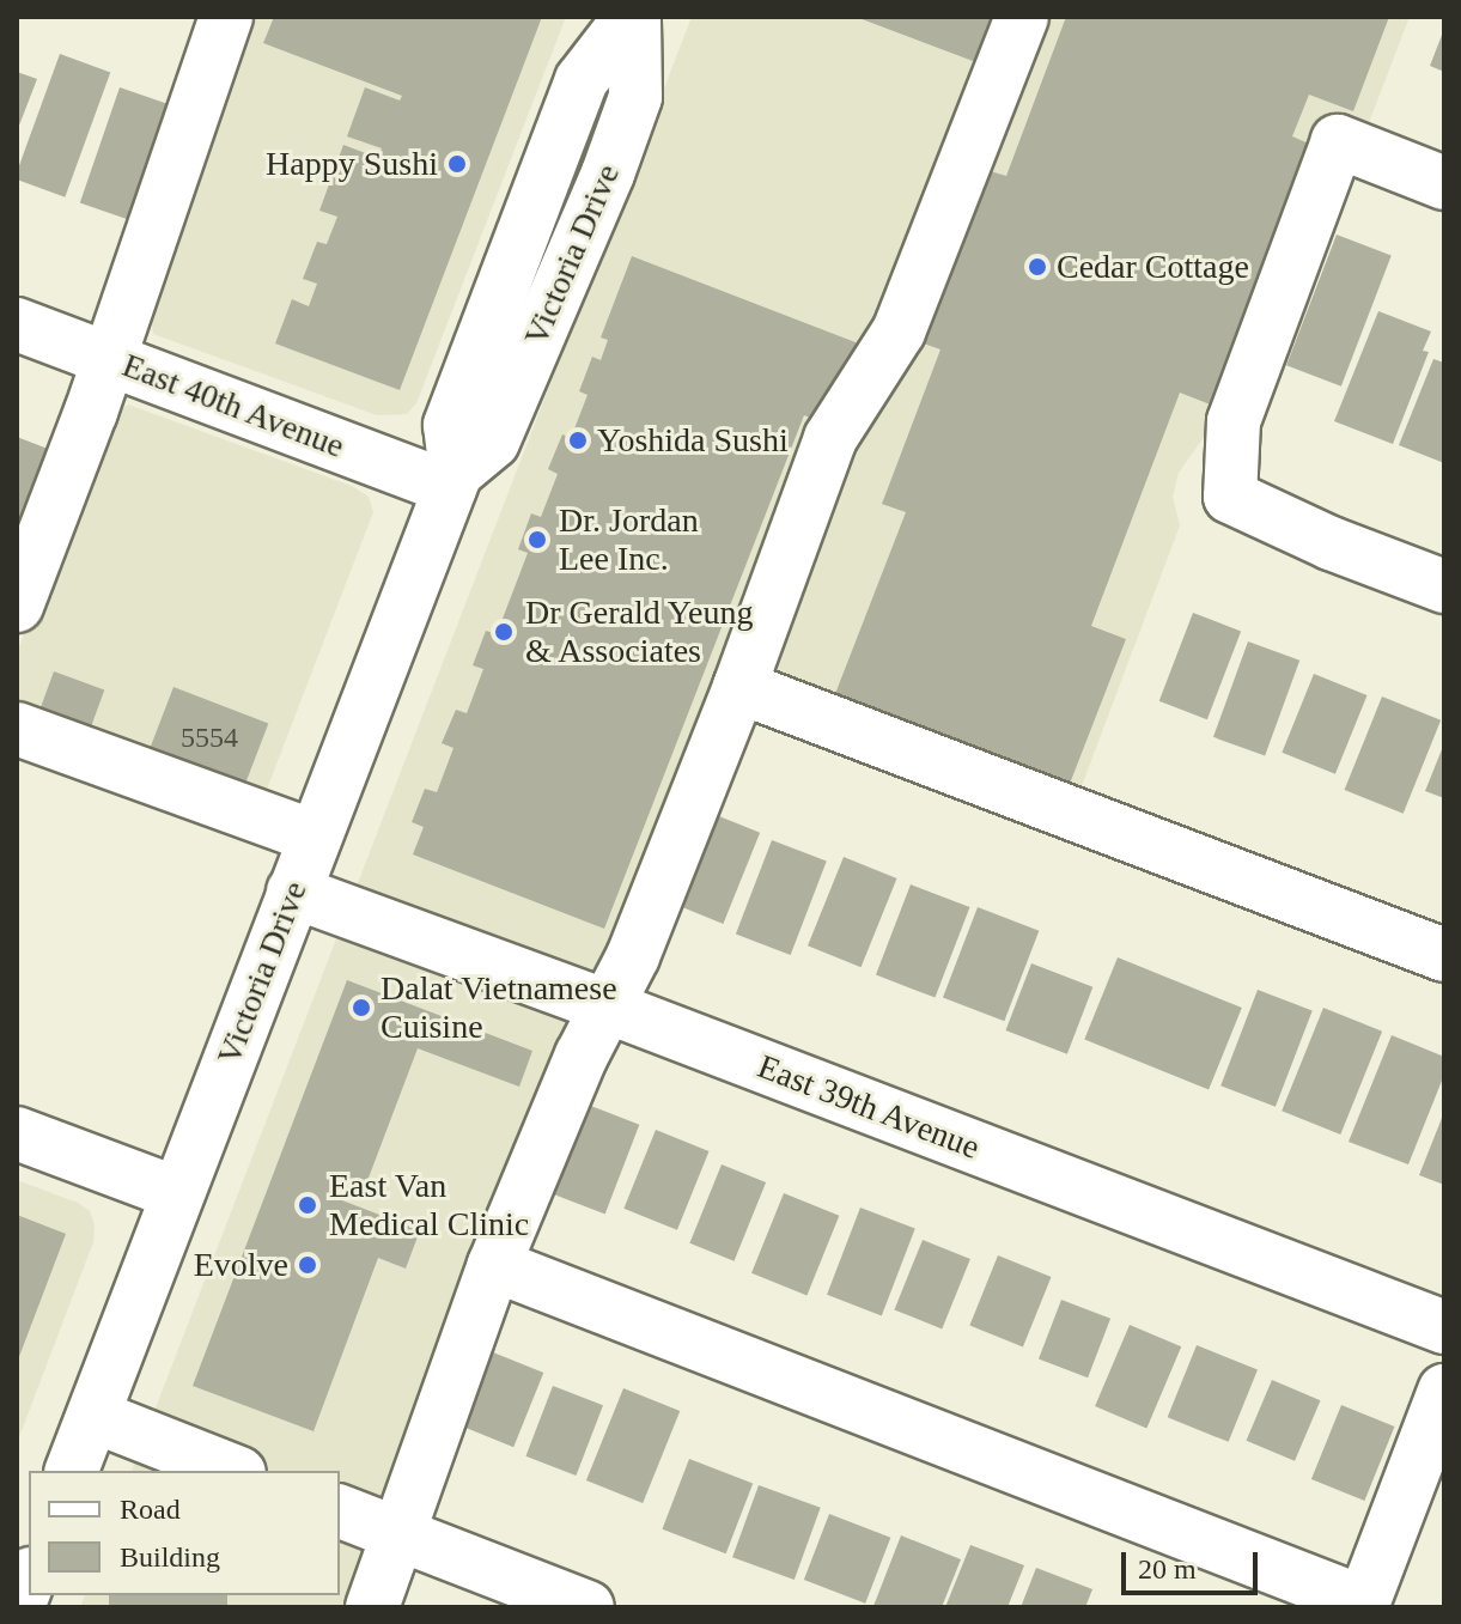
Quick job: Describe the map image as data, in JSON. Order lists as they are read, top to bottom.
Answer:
{
  "streets": {
    "street": ["Victoria Drive", "East 40th Avenue", "East 39th Avenue"]
  },
  "crossings": [
    ["Victoria Drive", "East 40th Avenue"],
    ["Victoria Drive", "East 39th Avenue"]
  ],
  "places": [
    "Happy Sushi",
    "Cedar Cottage",
    "Yoshida Sushi",
    "Dr. Jordan Lee Inc.",
    "Dr Gerald Yeung & Associates",
    "Dalat Vietnamese Cuisine",
    "East Van Medical Clinic",
    "Evolve"
  ],
  "house_numbers": ["5554"],
  "legend": ["Road", "Building"],
  "scale_bar": "20 m"
}
